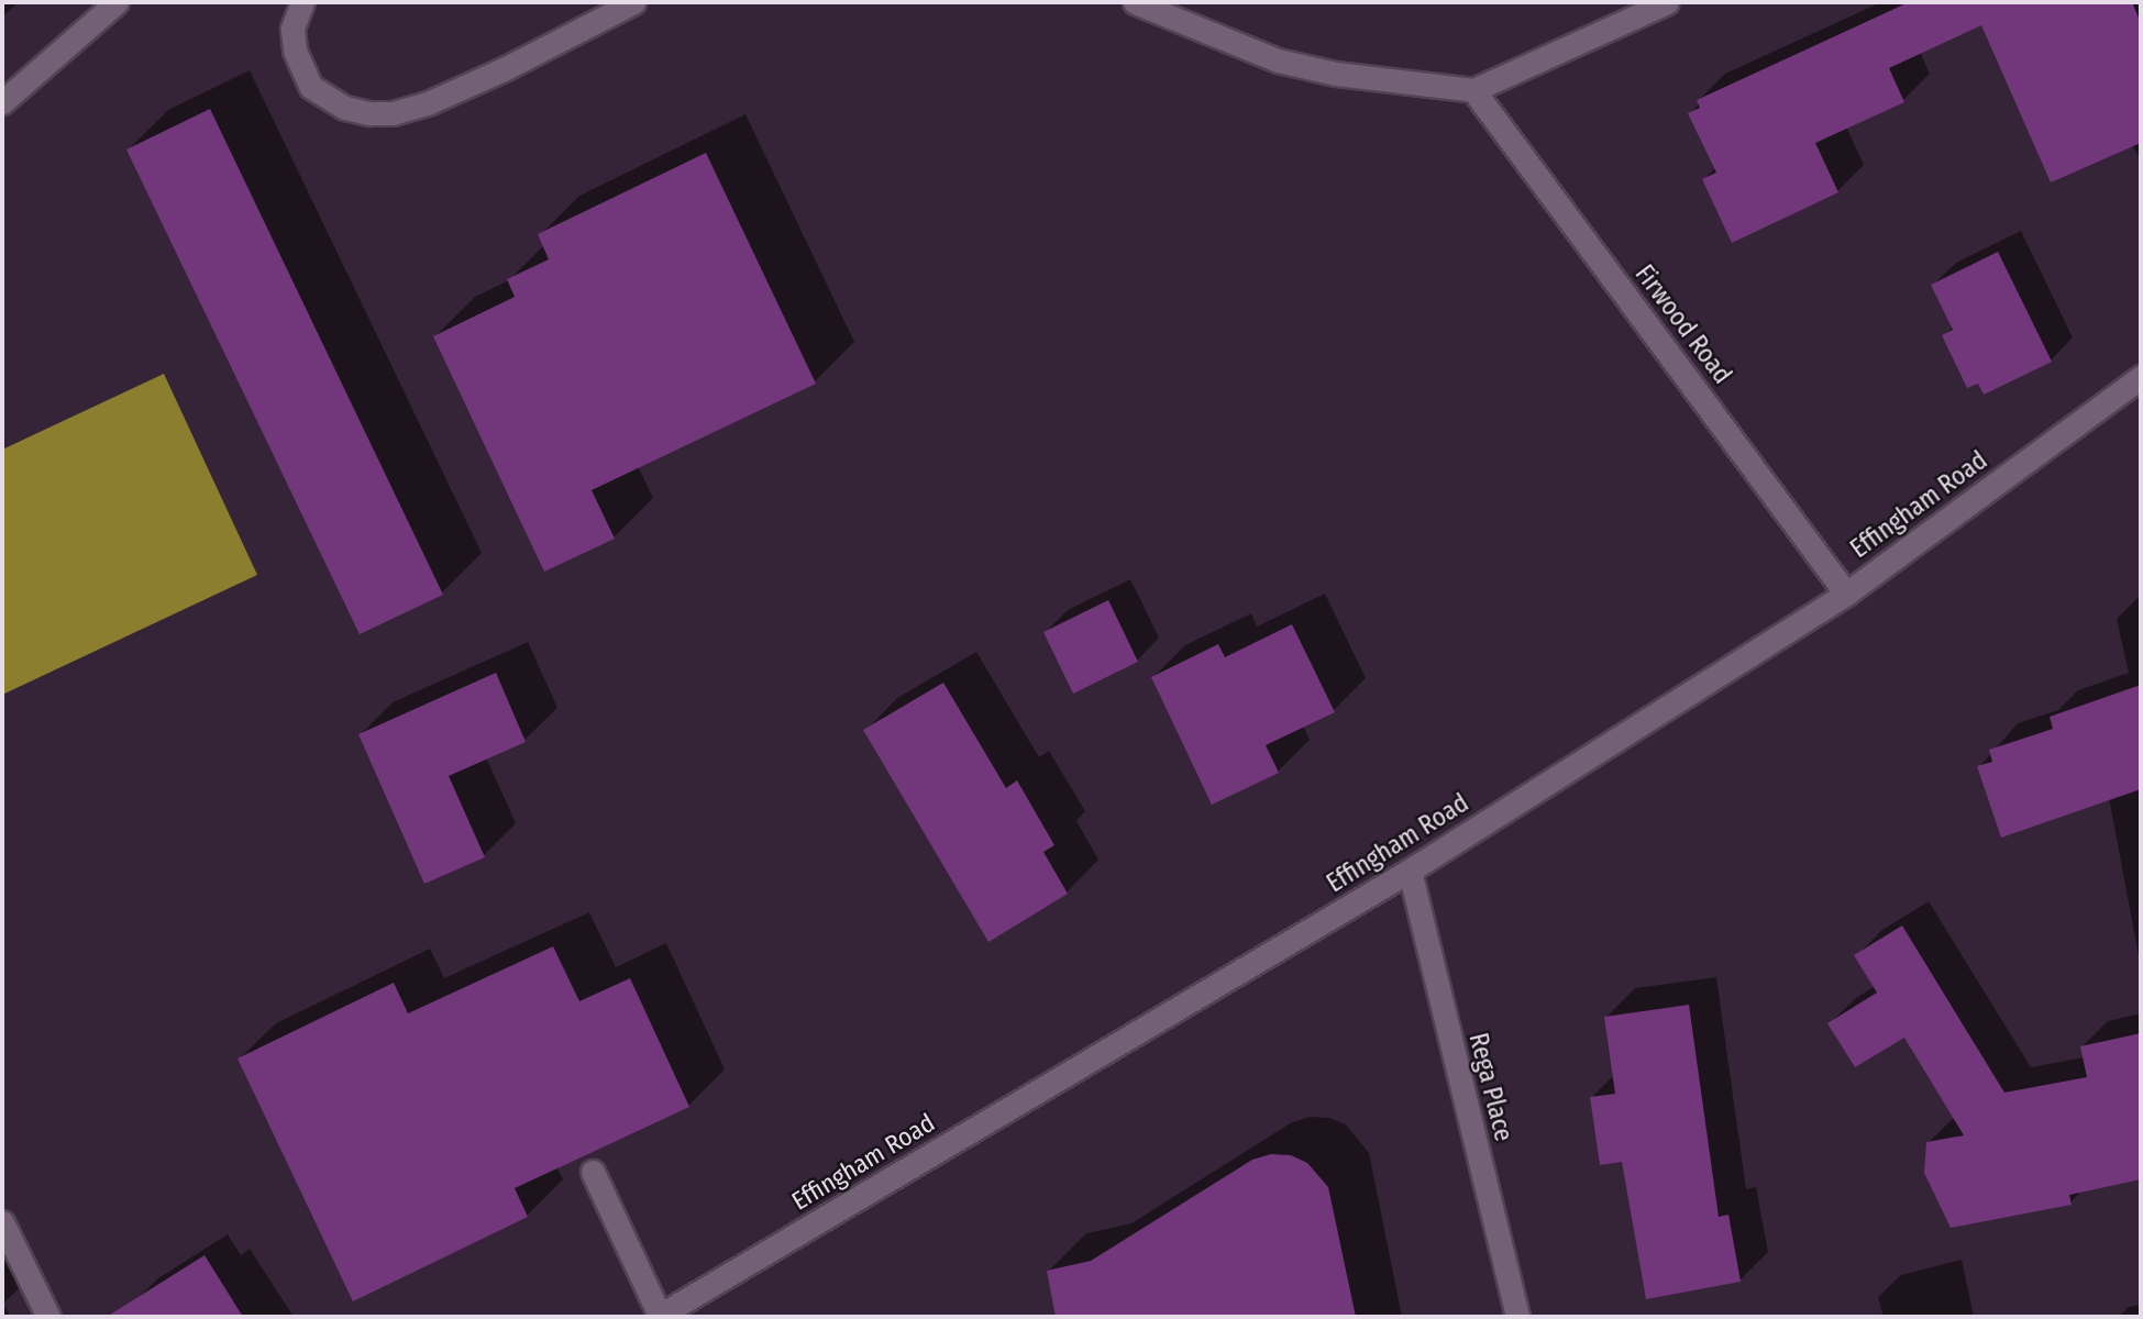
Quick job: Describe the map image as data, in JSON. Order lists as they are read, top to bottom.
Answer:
{
  "streets": {
    "street": ["Firwood Road", "Effingham Road", "Rega Place"]
  },
  "crossings": [
    ["Firwood Road", "Effingham Road"],
    ["Effingham Road", "Rega Place"]
  ]
}
